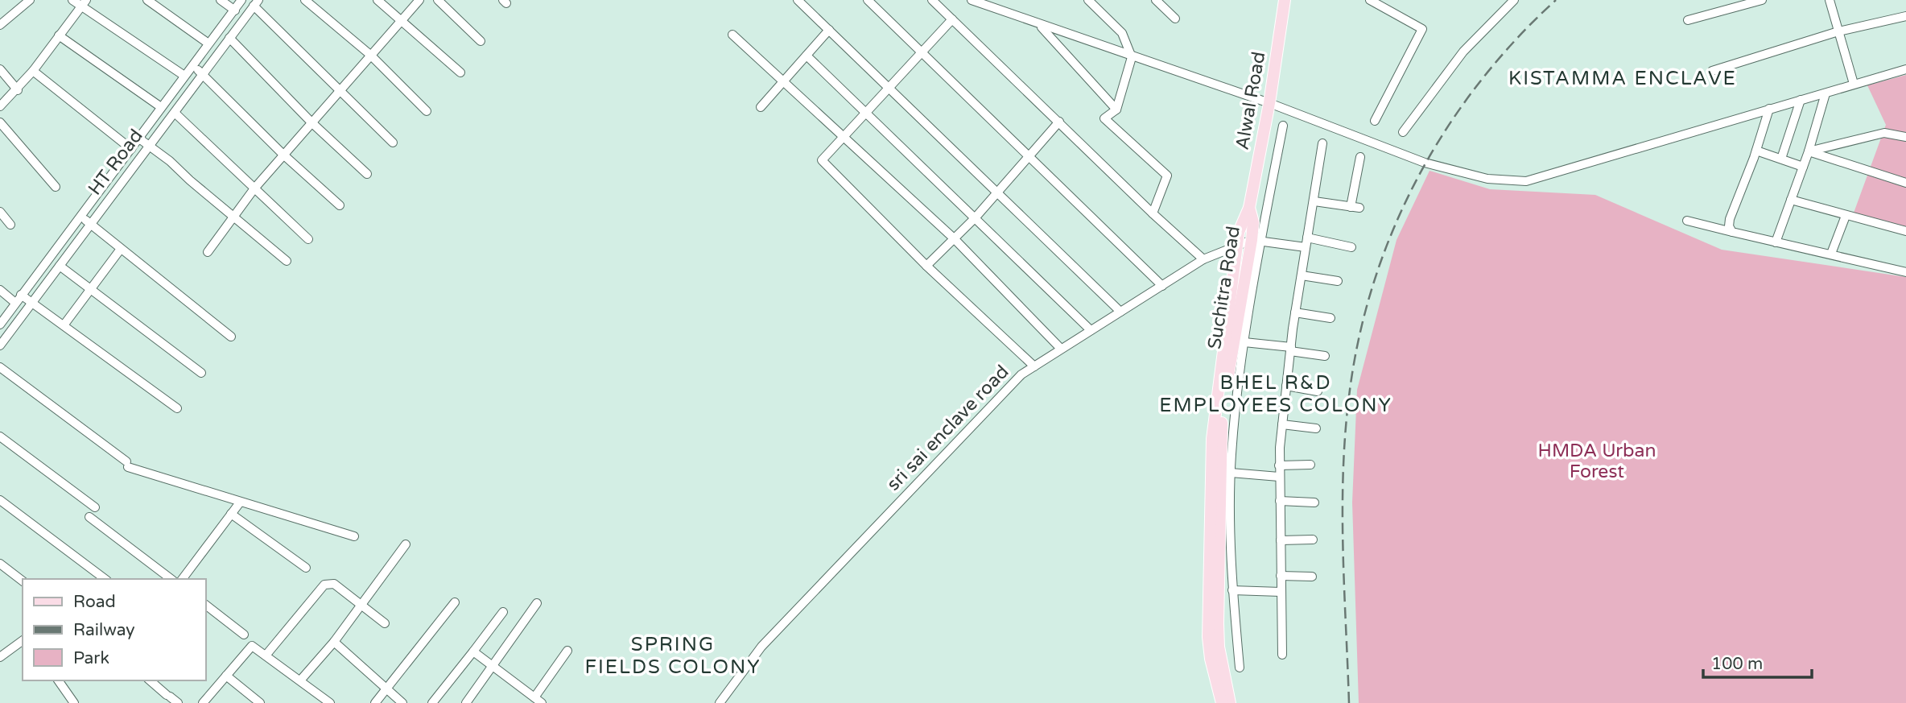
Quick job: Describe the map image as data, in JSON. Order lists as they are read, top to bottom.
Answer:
{
  "streets": {
    "main road": ["Alwal Road", "Suchitra Road"],
    "street": ["HT Road", "sri sai enclave road"]
  },
  "crossings": [
    ["Alwal Road", "Suchitra Road"],
    ["Suchitra Road", "sri sai enclave road"]
  ],
  "districts": ["KISTAMMA ENCLAVE", "BHEL R&D EMPLOYEES COLONY", "SPRING FIELDS COLONY"],
  "parks": ["HMDA Urban Forest"],
  "legend": ["Road", "Railway", "Park"],
  "scale_bar": "100 m"
}
